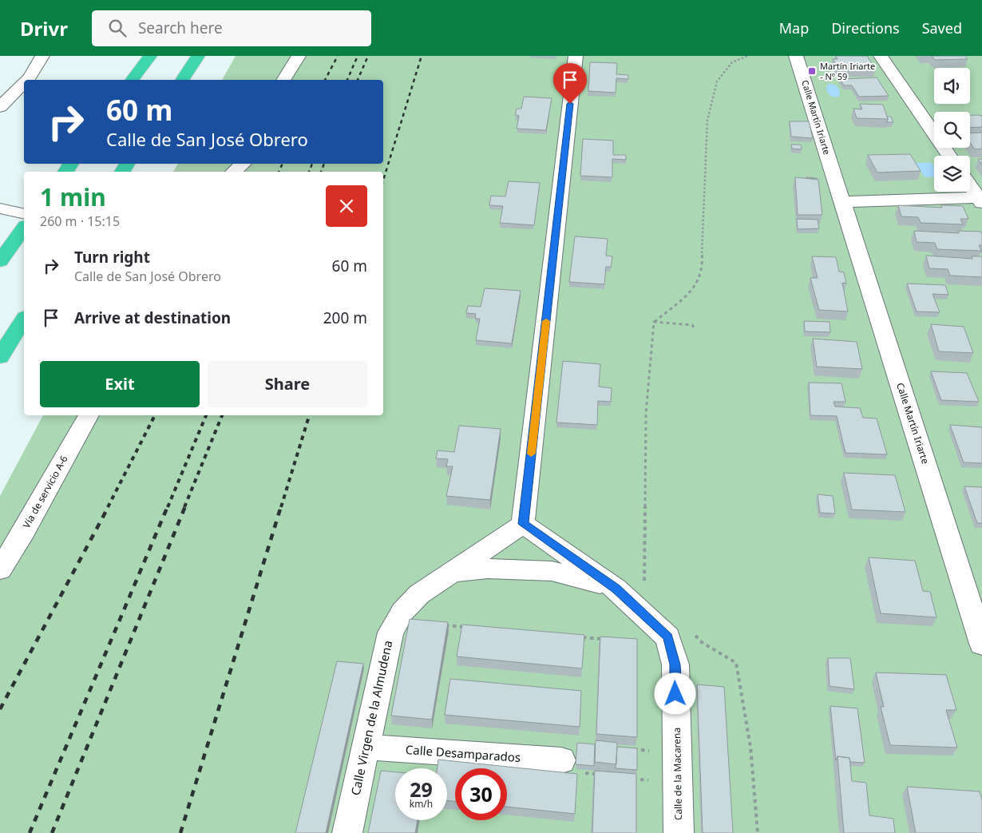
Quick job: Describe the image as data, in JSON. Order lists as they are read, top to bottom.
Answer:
{
  "streets": {
    "street": [
      "Calle Martín Iriarte",
      "Vía de servicio A-6",
      "Calle Virgen de la Almudena",
      "Calle Desamparados",
      "Calle de la Macarena"
    ]
  },
  "crossings": [
    ["Calle Virgen de la Almudena", "Calle Desamparados"],
    ["Calle Virgen de la Almudena", "Calle de la Macarena"]
  ],
  "places": {
    "transit": ["Martín Iriarte - Nº 59"]
  },
  "page": {
    "header": "Drivr",
    "search": "Search here",
    "nav": ["Map", "Directions", "Saved"],
    "turn": ["60 m", "Calle de San José Obrero"],
    "heading": ["1 min", "260 m · 15:15"],
    "list": [
      {
        "name": "Turn right",
        "note": "Calle de San José Obrero",
        "value": "60 m"
      },
      {
        "name": "Arrive at destination",
        "value": "200 m"
      }
    ],
    "buttons": ["Exit", "Share"],
    "speed": "29 km/h",
    "limit": "30"
  }
}
